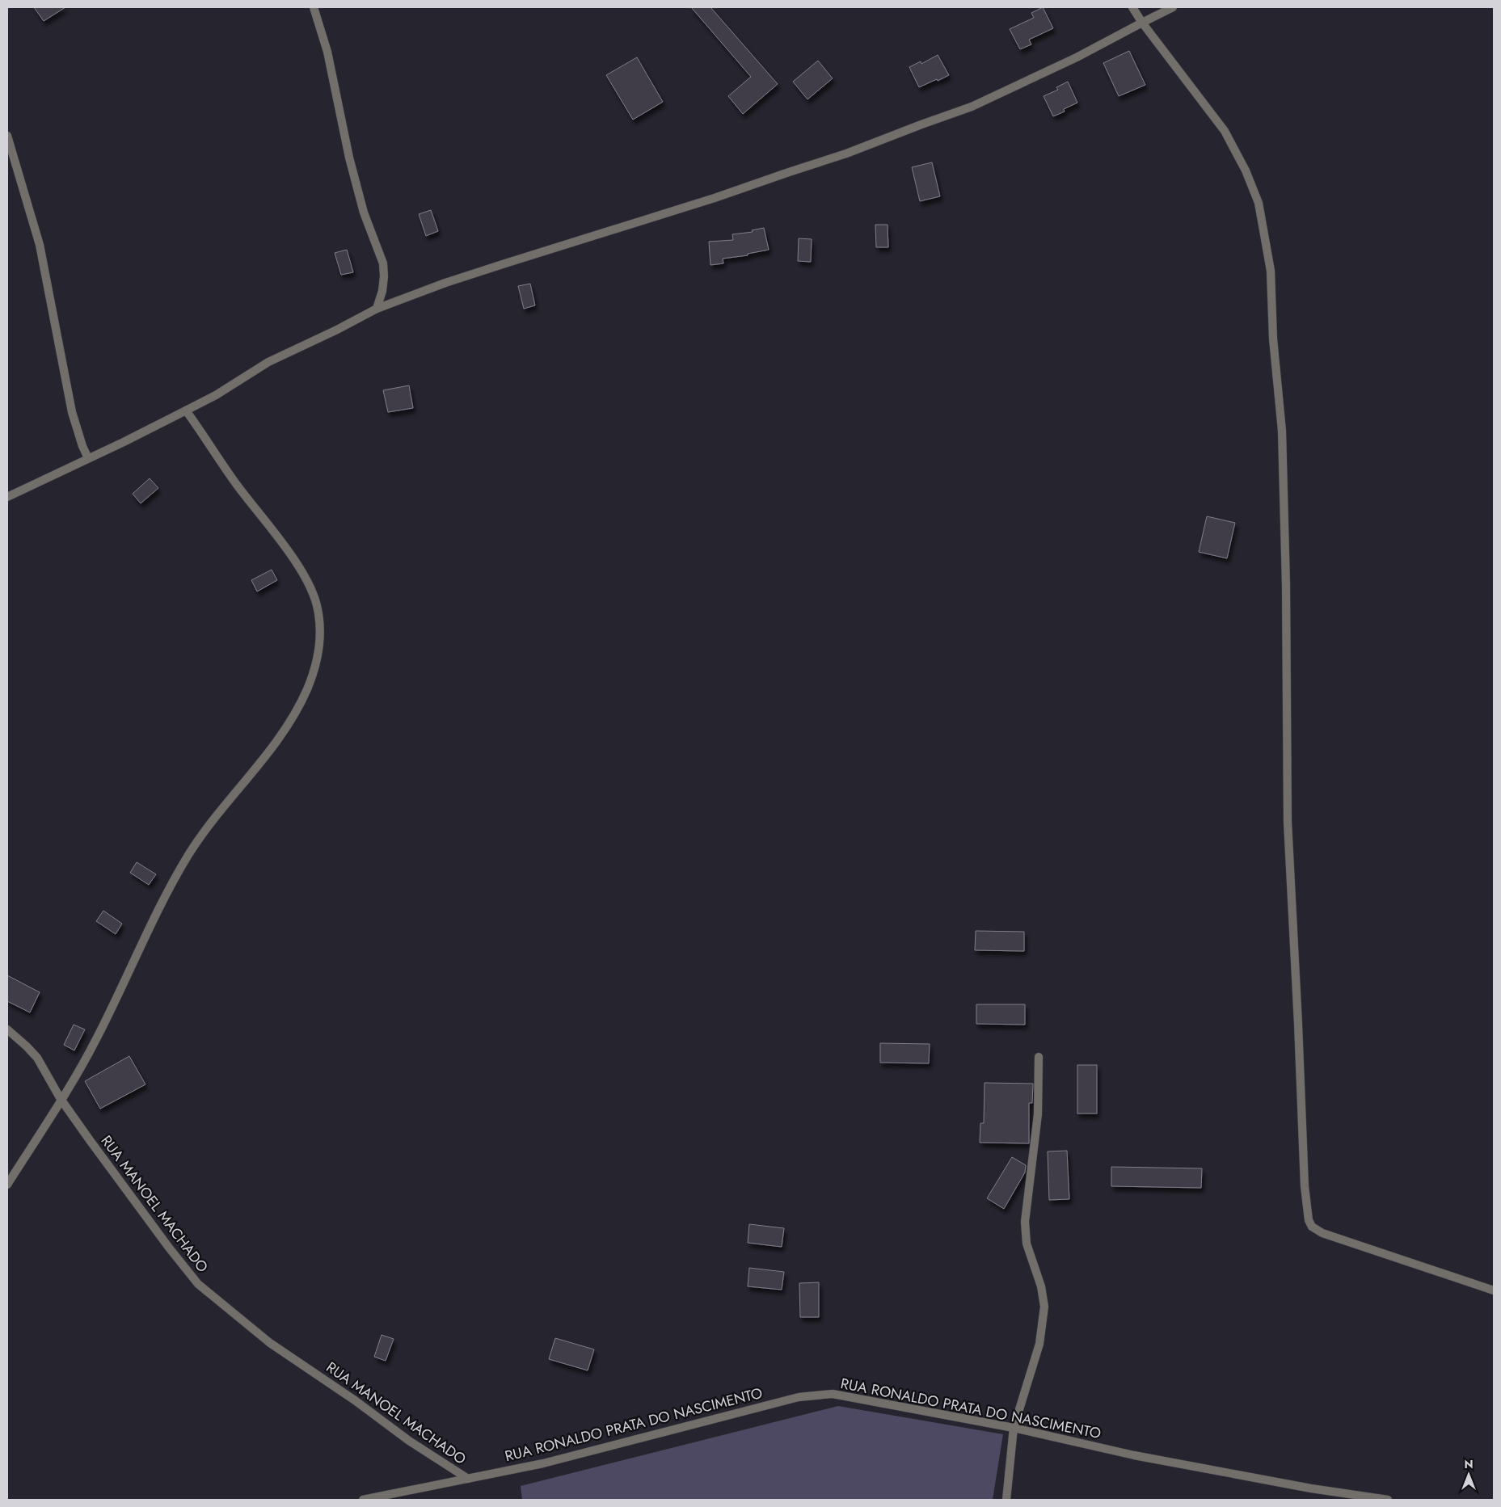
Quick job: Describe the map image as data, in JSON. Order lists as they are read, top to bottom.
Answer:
{
  "streets": {
    "street": ["RUA MANOEL MACHADO", "RUA RONALDO PRATA DO NASCIMENTO"]
  },
  "crossings": [
    ["RUA MANOEL MACHADO", "RUA RONALDO PRATA DO NASCIMENTO"]
  ],
  "north": "top"
}
